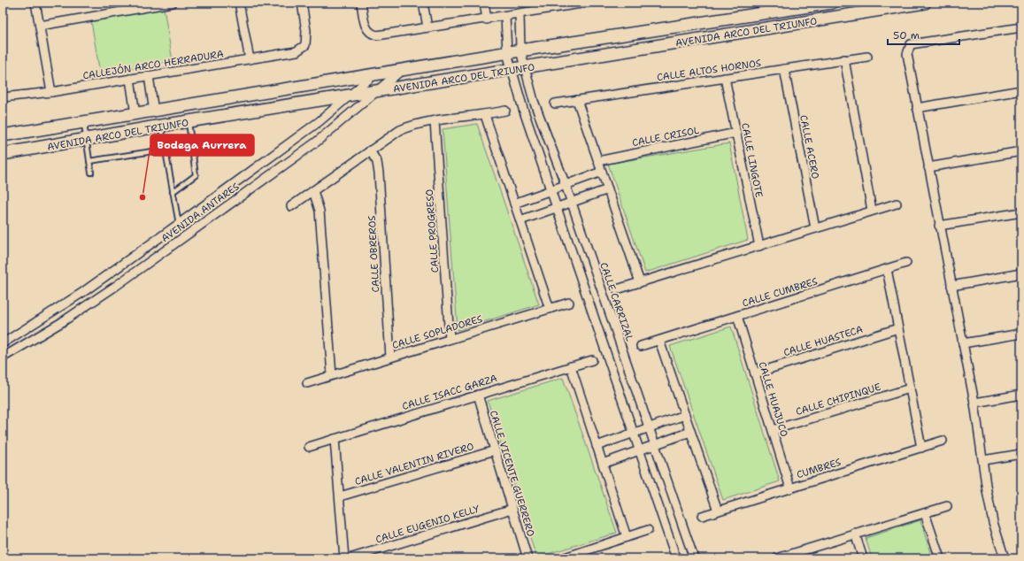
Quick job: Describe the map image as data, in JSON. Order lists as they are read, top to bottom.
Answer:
{
  "streets": {
    "street": [
      "AVENIDA ARCO DEL TRIUNFO",
      "CALLEJÓN ARCO HERRADURA",
      "CALLE ALTOS HORNOS",
      "CALLE CRISOL",
      "CALLE ACERO",
      "CALLE LINGOTE",
      "AVENIDA ANTARES",
      "CALLE PROGRESO",
      "CALLE OBREROS",
      "CALLE CUMBRES",
      "CALLE CARRIZAL",
      "CALLE SOPLADORES",
      "CALLE HUASTECA",
      "CALLE ISACC GARZA",
      "CALLE HUAJUCO",
      "CALLE CHIPINQUE",
      "CALLE VALENTIN RIVERO",
      "CUMBRES",
      "CALLE VICENTE GUERRERO",
      "CALLE EUGENIO KELLY"
    ]
  },
  "crossings": [
    ["AVENIDA ARCO DEL TRIUNFO", "AVENIDA ANTARES"],
    ["AVENIDA ARCO DEL TRIUNFO", "CALLE CARRIZAL"],
    ["CALLE ALTOS HORNOS", "CALLE ACERO"],
    ["CALLE ALTOS HORNOS", "CALLE LINGOTE"],
    ["CALLE CRISOL", "CALLE LINGOTE"],
    ["CALLE PROGRESO", "CALLE SOPLADORES"],
    ["CALLE OBREROS", "CALLE SOPLADORES"],
    ["CALLE CUMBRES", "CALLE HUAJUCO"],
    ["CALLE HUASTECA", "CALLE HUAJUCO"],
    ["CALLE ISACC GARZA", "CALLE VICENTE GUERRERO"],
    ["CALLE HUAJUCO", "CALLE CHIPINQUE"],
    ["CALLE HUAJUCO", "CUMBRES"],
    ["CALLE VALENTIN RIVERO", "CALLE VICENTE GUERRERO"],
    ["CALLE VICENTE GUERRERO", "CALLE EUGENIO KELLY"]
  ],
  "places": ["Bodega Aurrera"],
  "scale_bar": "50 m"
}
